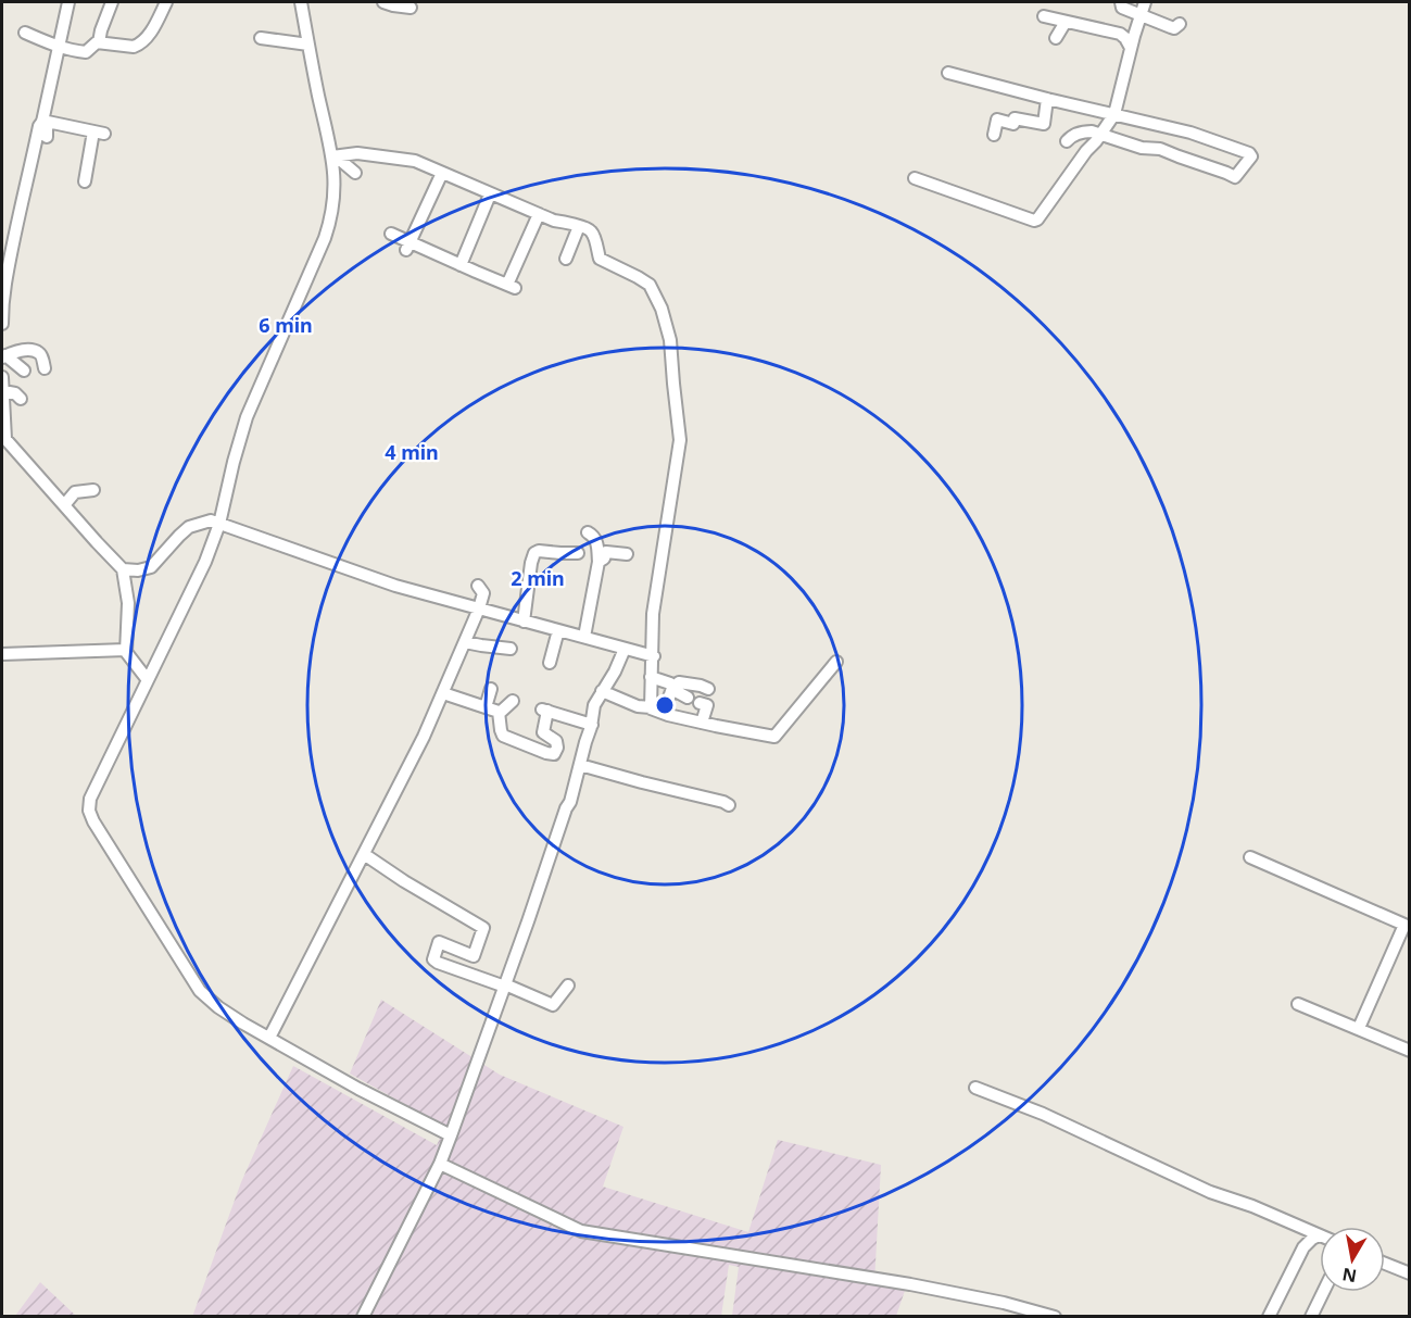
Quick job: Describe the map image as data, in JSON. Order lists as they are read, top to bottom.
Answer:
{
  "north": "bottom",
  "rings": ["6 min", "4 min", "2 min"]
}
